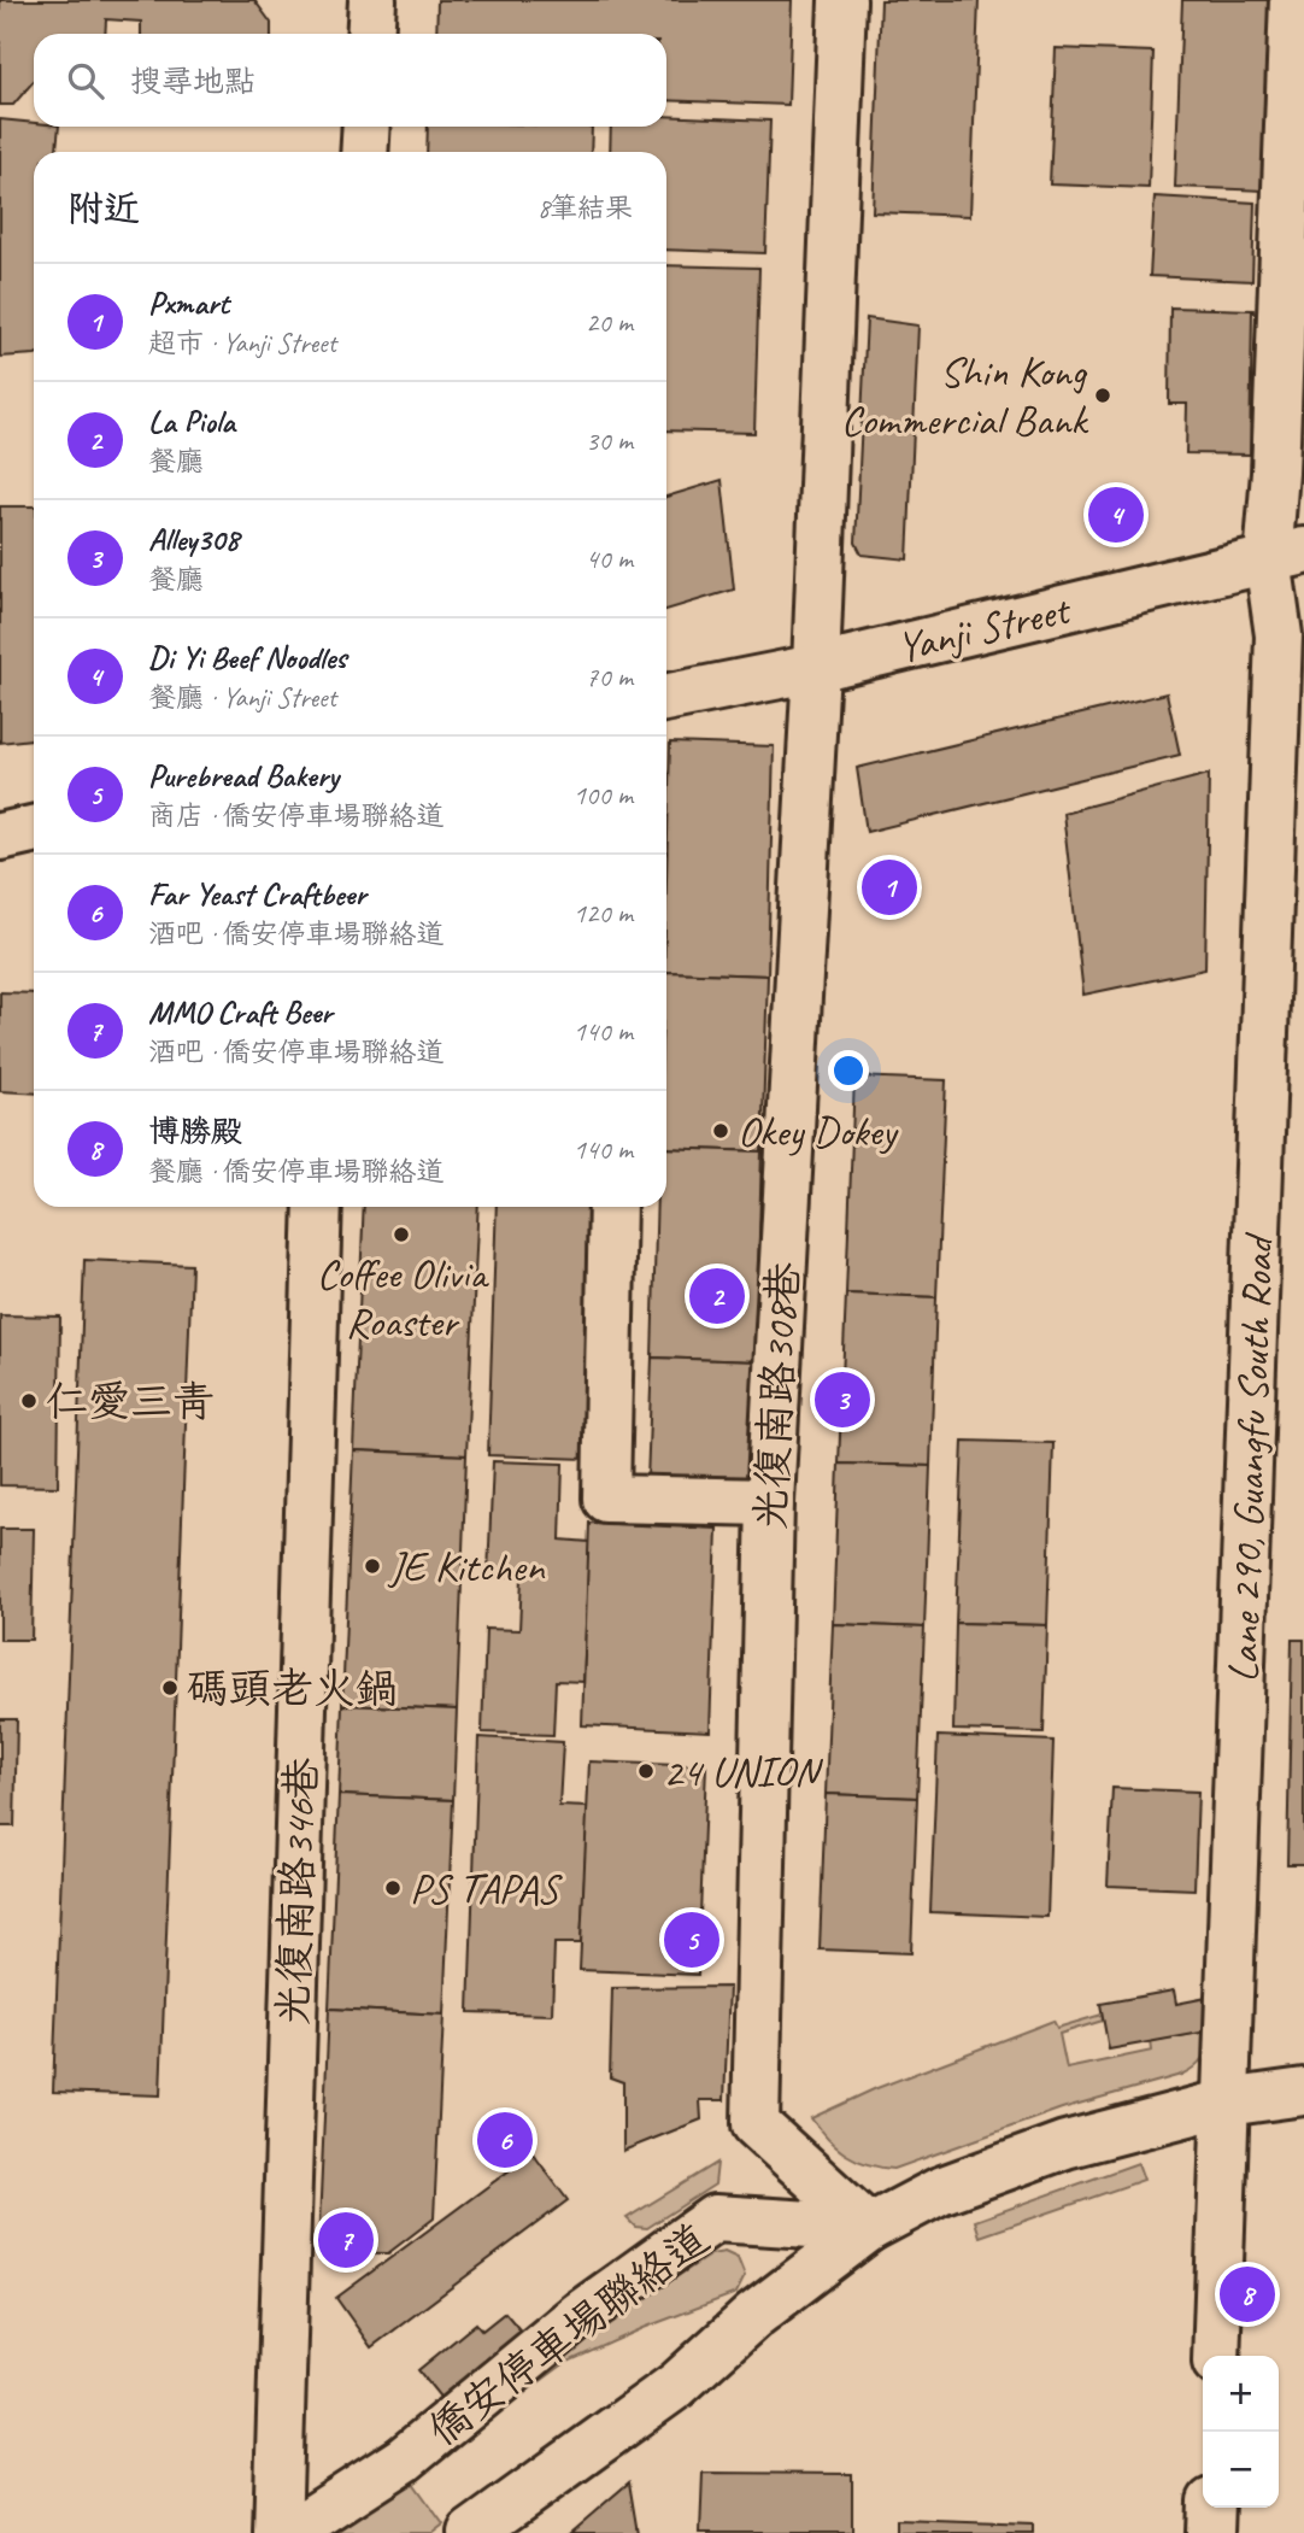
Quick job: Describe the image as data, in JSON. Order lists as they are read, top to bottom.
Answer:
{
  "streets": {
    "street": [
      "Yanji Street",
      "光復南路308巷",
      "Lane 290, Guangfu South Road",
      "光復南路346巷",
      "僑安停車場聯絡道"
    ]
  },
  "crossings": [
    ["Yanji Street", "光復南路308巷"],
    ["Yanji Street", "Lane 290, Guangfu South Road"],
    ["光復南路308巷", "僑安停車場聯絡道"]
  ],
  "places": [
    "Shin Kong Commercial Bank",
    "Okey Dokey",
    "Coffee Olivia Roaster",
    "仁愛三青",
    "JE Kitchen",
    "碼頭老火鍋",
    "24 UNION",
    "PS TAPAS"
  ],
  "page": {
    "search": "搜尋地點",
    "heading": ["附近", "8筆結果"],
    "list": [
      {
        "mark": "1",
        "name": "Pxmart",
        "note": "超市 · Yanji Street",
        "value": "20 m"
      },
      {
        "mark": "2",
        "name": "La Piola",
        "note": "餐廳",
        "value": "30 m"
      },
      {
        "mark": "3",
        "name": "Alley308",
        "note": "餐廳",
        "value": "40 m"
      },
      {
        "mark": "4",
        "name": "Di Yi Beef Noodles",
        "note": "餐廳 · Yanji Street",
        "value": "70 m"
      },
      {
        "mark": "5",
        "name": "Purebread Bakery",
        "note": "商店 · 僑安停車場聯絡道",
        "value": "100 m"
      },
      {
        "mark": "6",
        "name": "Far Yeast Craftbeer",
        "note": "酒吧 · 僑安停車場聯絡道",
        "value": "120 m"
      },
      {
        "mark": "7",
        "name": "MMO Craft Beer",
        "note": "酒吧 · 僑安停車場聯絡道",
        "value": "140 m"
      },
      {
        "mark": "8",
        "name": "博勝殿",
        "note": "餐廳 · 僑安停車場聯絡道",
        "value": "140 m"
      }
    ],
    "pins": [
      "4",
      "1",
      "2",
      "3",
      "5",
      "6",
      "7",
      "8"
    ],
    "map_buttons": ["+", "−"]
  }
}
